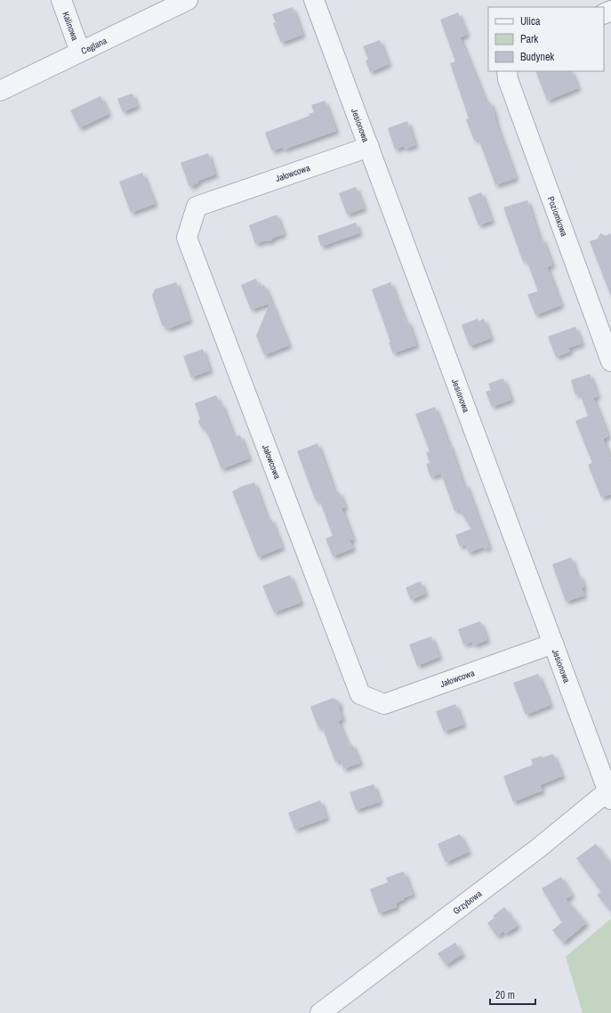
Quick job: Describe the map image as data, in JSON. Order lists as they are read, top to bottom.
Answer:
{
  "streets": {
    "street": [
      "Kalinowa",
      "Ceglana",
      "Jesionowa",
      "Jałowcowa",
      "Poziomkowa",
      "Grzybowa"
    ]
  },
  "crossings": [
    ["Kalinowa", "Ceglana"],
    ["Jesionowa", "Jałowcowa"],
    ["Jesionowa", "Grzybowa"]
  ],
  "legend": ["Ulica", "Park", "Budynek"],
  "scale_bar": "20 m"
}
